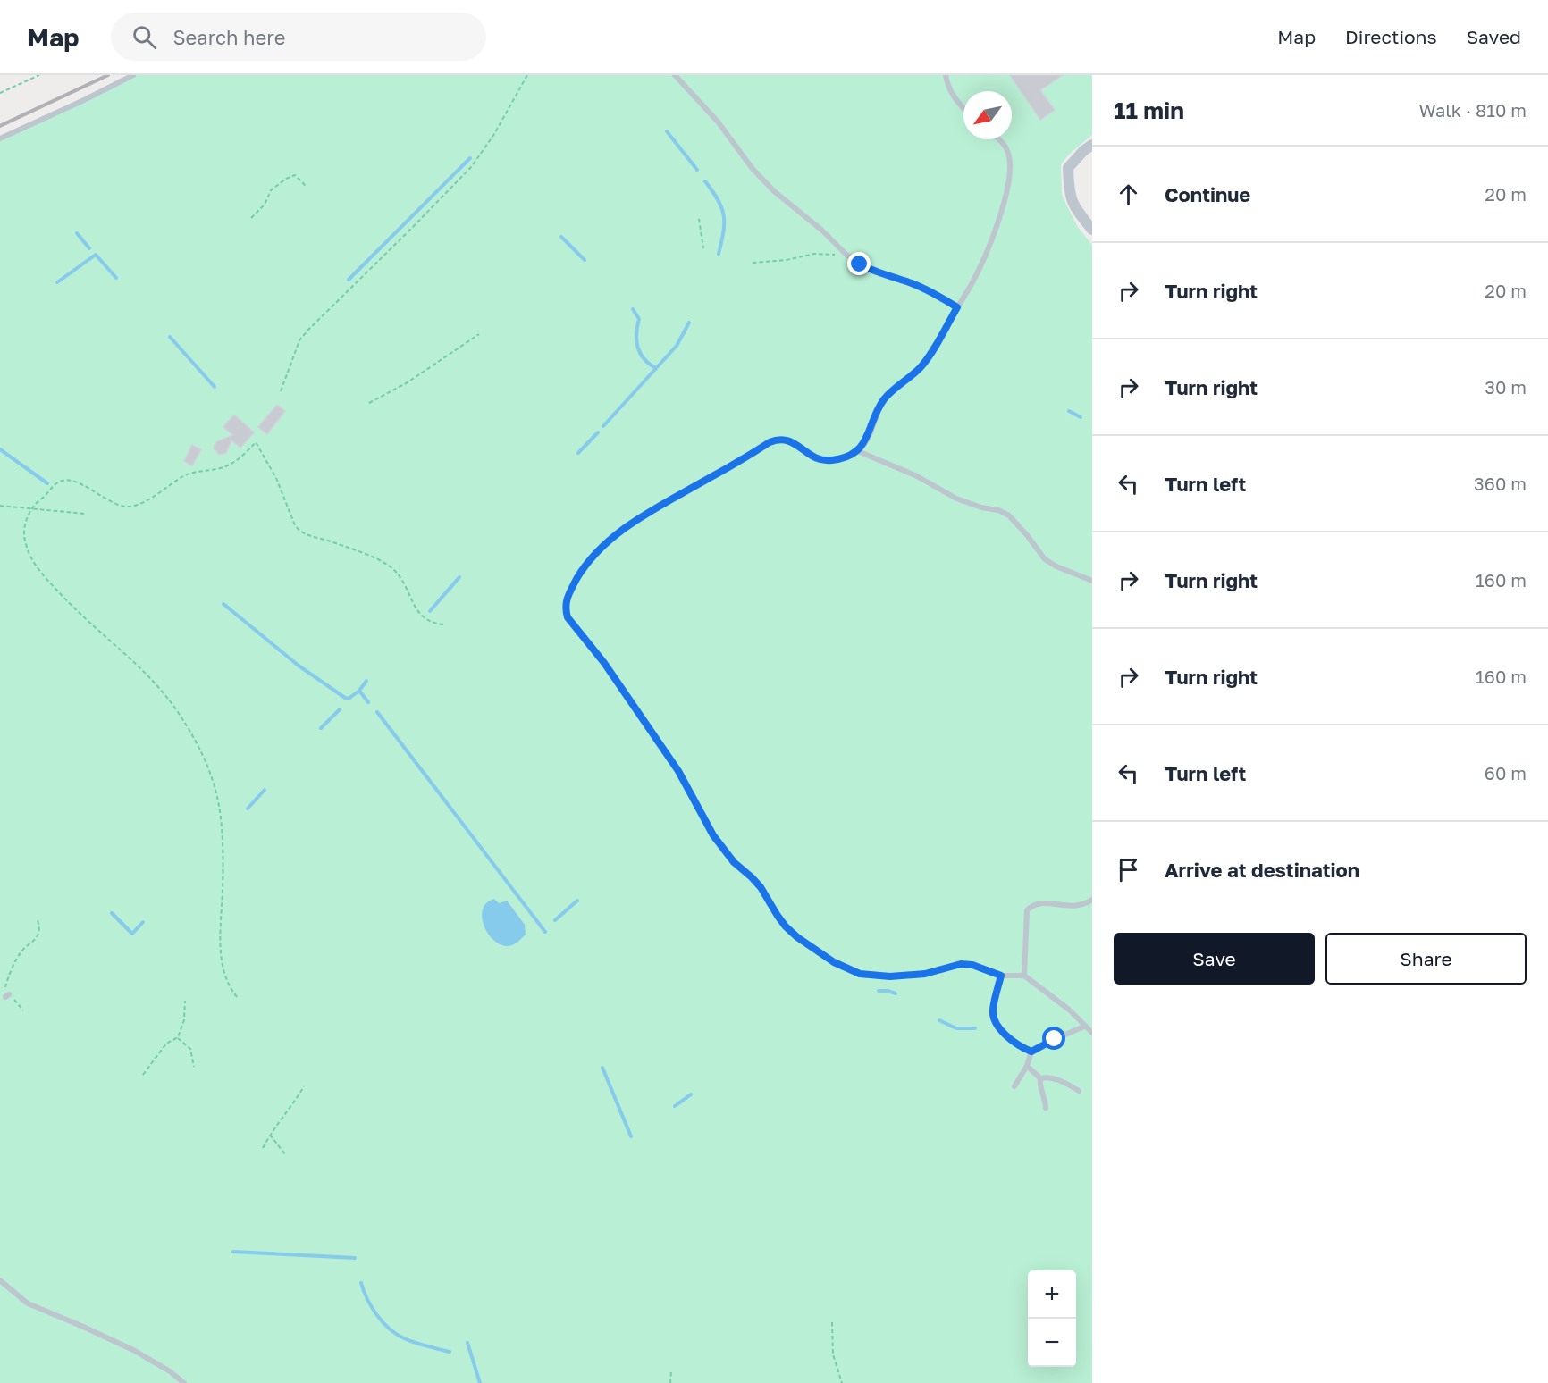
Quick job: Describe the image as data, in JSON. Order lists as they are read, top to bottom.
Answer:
{
  "north": "bottom left",
  "page": {
    "header": "Map",
    "search": "Search here",
    "nav": ["Map", "Directions", "Saved"],
    "heading": ["11 min", "Walk · 810 m"],
    "list": [
      ["Continue", "20 m"],
      ["Turn right", "20 m"],
      ["Turn right", "30 m"],
      ["Turn left", "360 m"],
      ["Turn right", "160 m"],
      ["Turn right", "160 m"],
      ["Turn left", "60 m"],
      "Arrive at destination"
    ],
    "buttons": ["Save", "Share"],
    "map_buttons": ["+", "−"]
  }
}
